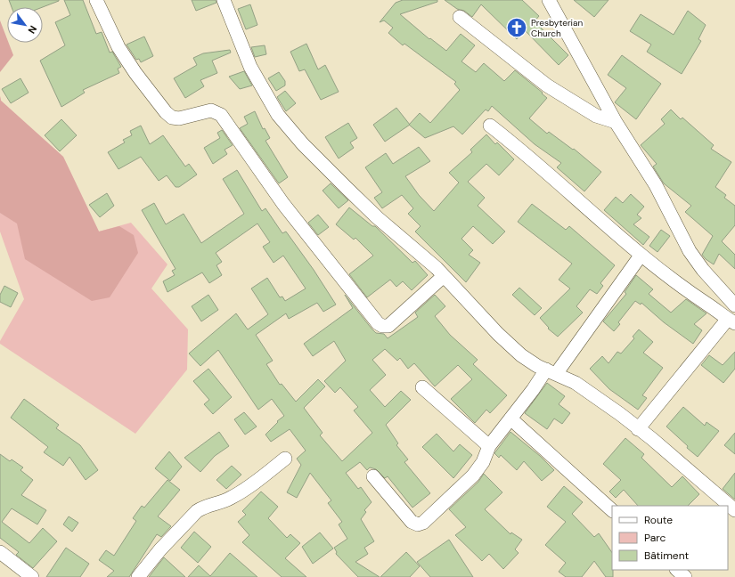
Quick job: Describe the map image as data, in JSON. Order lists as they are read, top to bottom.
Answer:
{
  "places": {
    "church": ["Presbyterian Church"]
  },
  "legend": ["Route", "Parc", "Bâtiment"],
  "north": "bottom right"
}
